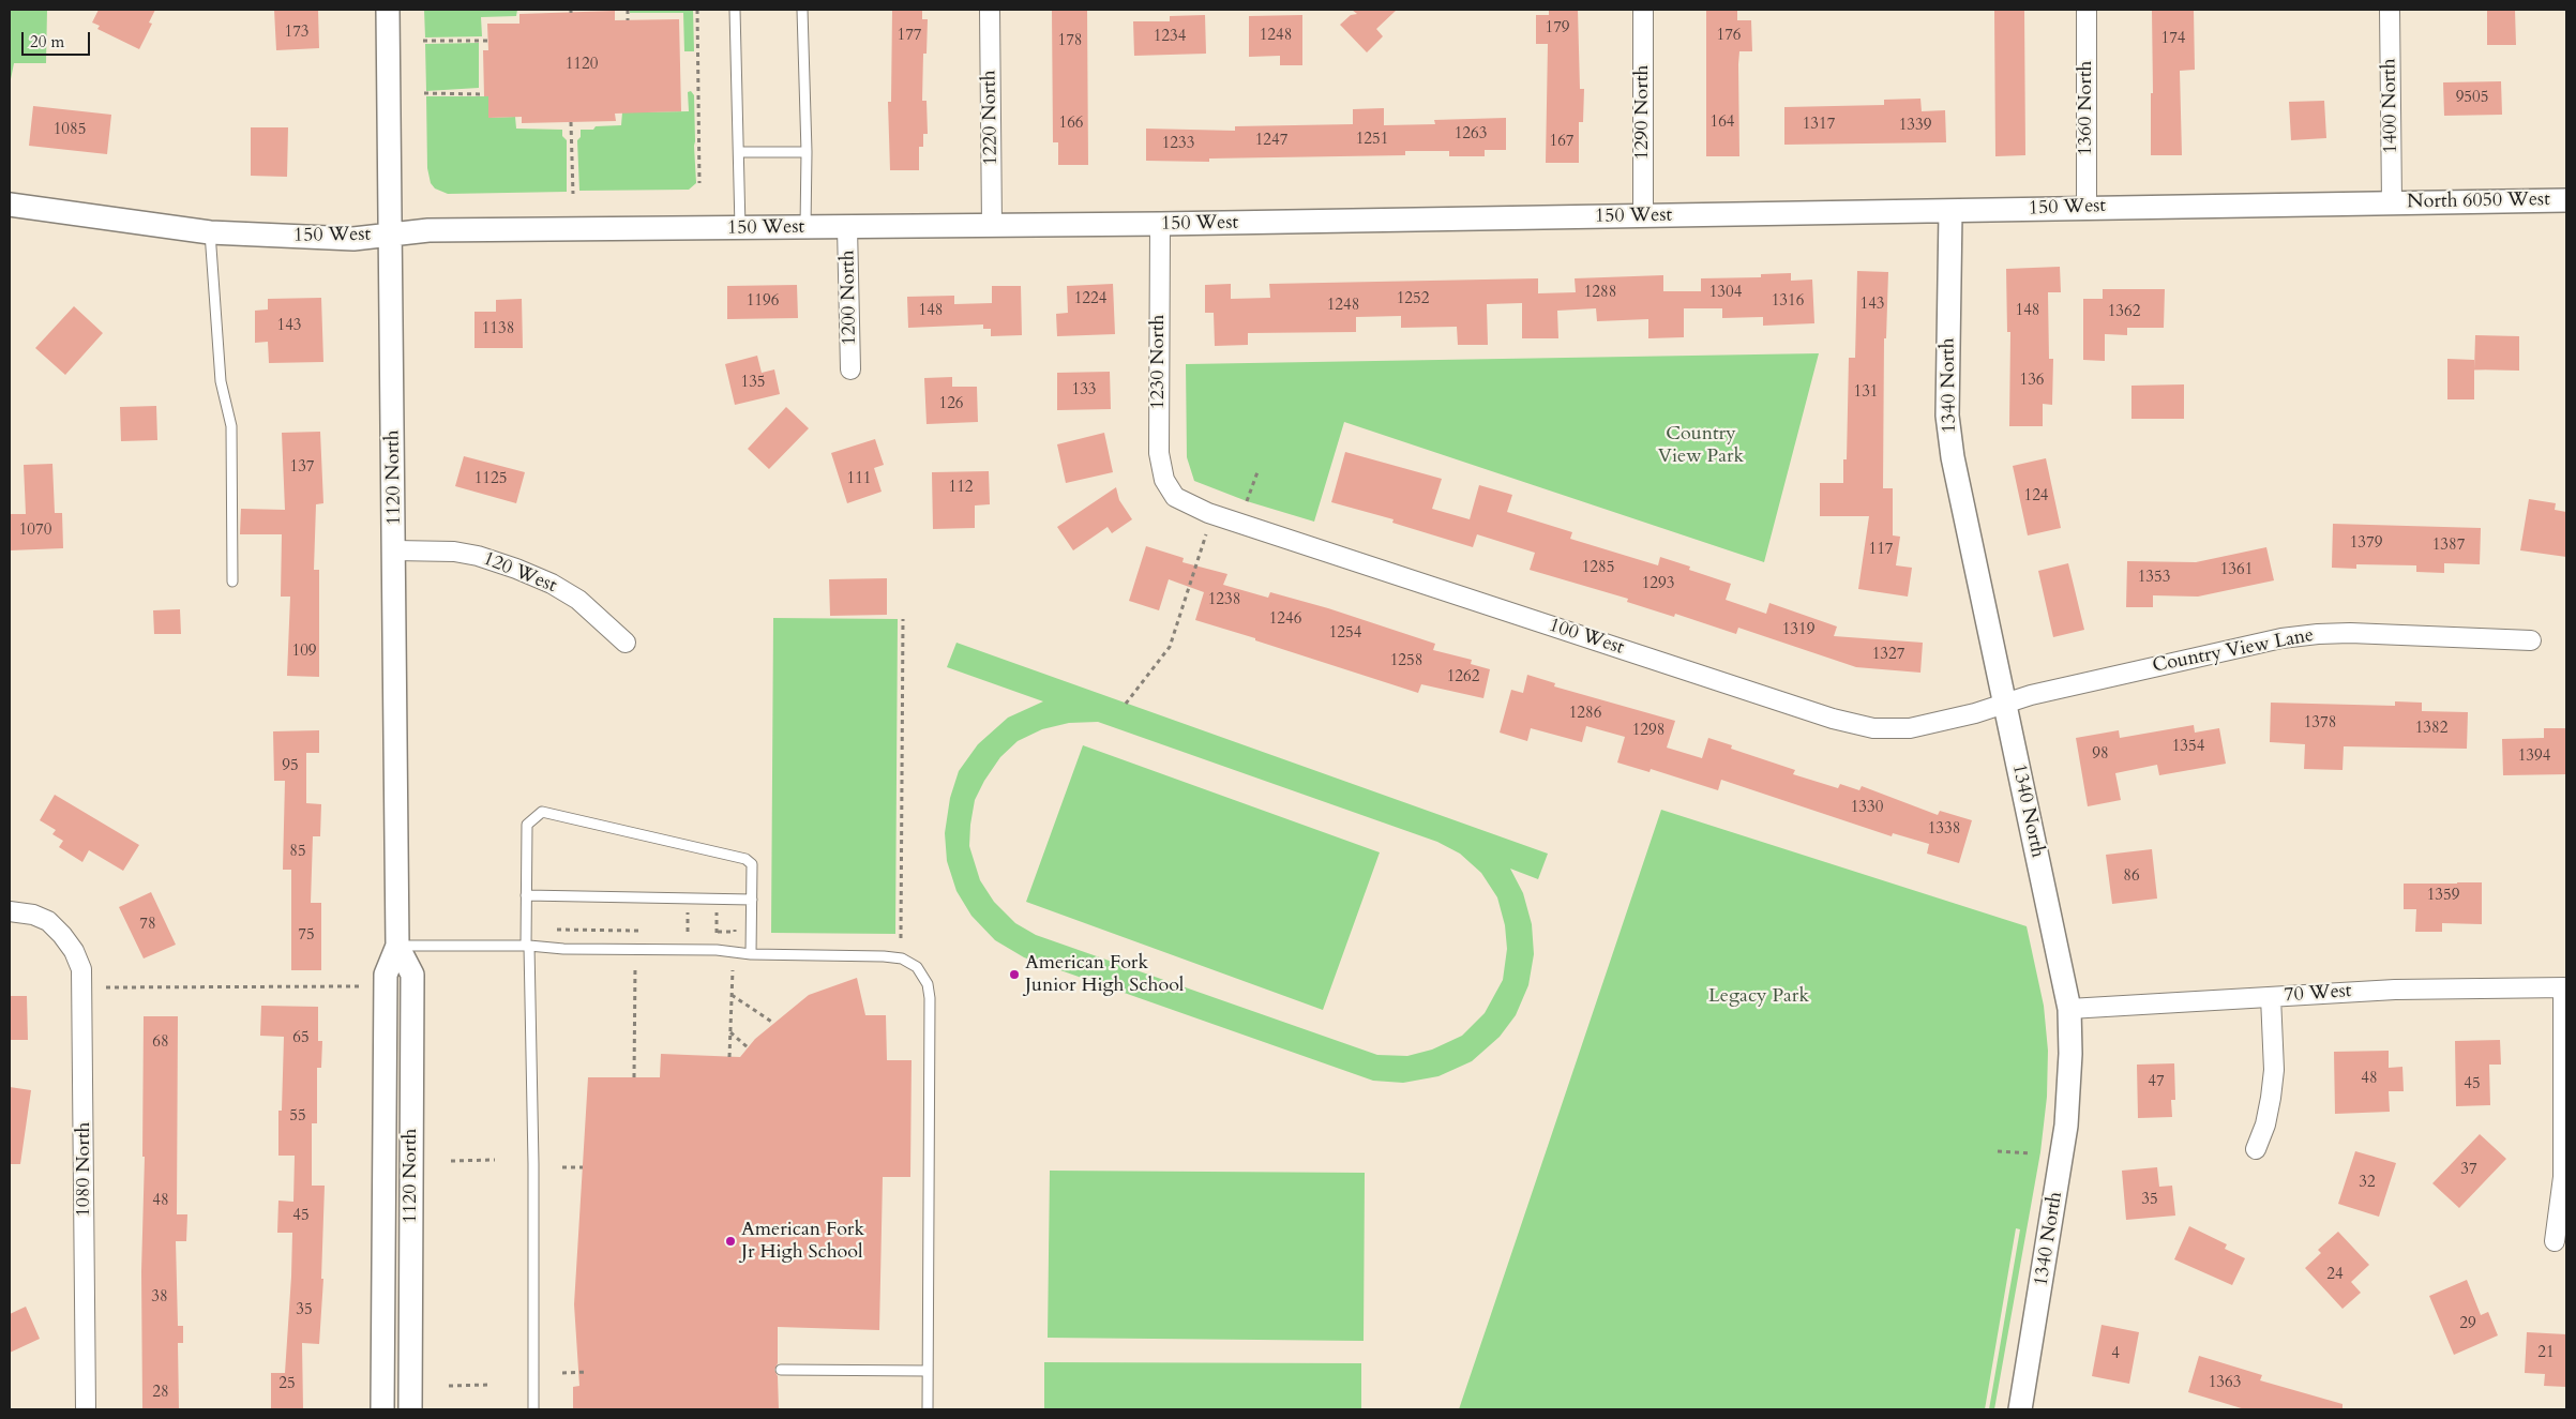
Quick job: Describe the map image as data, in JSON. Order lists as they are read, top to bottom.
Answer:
{
  "streets": {
    "street": [
      "1400 North",
      "1360 North",
      "1290 North",
      "1220 North",
      "North 6050 West",
      "150 West",
      "1200 North",
      "1230 North",
      "1340 North",
      "1120 North",
      "120 West",
      "100 West",
      "Country View Lane",
      "70 West",
      "1080 North"
    ]
  },
  "crossings": [
    ["1400 North", "North 6050 West"],
    ["1400 North", "150 West"],
    ["1360 North", "150 West"],
    ["1290 North", "150 West"],
    ["1220 North", "150 West"],
    ["North 6050 West", "150 West"],
    ["150 West", "1200 North"],
    ["150 West", "1230 North"],
    ["150 West", "1340 North"],
    ["150 West", "1120 North"],
    ["1230 North", "100 West"],
    ["1340 North", "100 West"],
    ["1340 North", "Country View Lane"],
    ["1340 North", "70 West"],
    ["1120 North", "120 West"],
    ["100 West", "Country View Lane"]
  ],
  "parks": ["Country View Park", "Legacy Park"],
  "places": ["American Fork Junior High School", "American Fork Jr High School"],
  "house_numbers": [
    "179",
    "173",
    "177",
    "1248",
    "176",
    "1234",
    "174",
    "178",
    "1120",
    "9505",
    "164",
    "166",
    "1317",
    "1339",
    "1085",
    "1263",
    "1251",
    "1247",
    "167",
    "1233",
    "1288",
    "1304",
    "1224",
    "1252",
    "1196",
    "1316",
    "143",
    "1248",
    "148",
    "148",
    "1362",
    "143",
    "1138",
    "136",
    "135",
    "133",
    "131",
    "126",
    "137",
    "1125",
    "111",
    "112",
    "124",
    "1070",
    "1379",
    "1387",
    "117",
    "1285",
    "1361",
    "1353",
    "1293",
    "1238",
    "1246",
    "1319",
    "1254",
    "109",
    "1327",
    "1258",
    "1262",
    "1286",
    "1378",
    "1382",
    "1298",
    "1354",
    "98",
    "1394",
    "95",
    "1330",
    "1338",
    "85",
    "86",
    "1359",
    "78",
    "75",
    "65",
    "68",
    "48",
    "47",
    "45",
    "55",
    "37",
    "32",
    "35",
    "48",
    "45",
    "24",
    "38",
    "35",
    "29",
    "21",
    "4",
    "1363",
    "25",
    "28"
  ],
  "scale_bar": "20 m"
}
